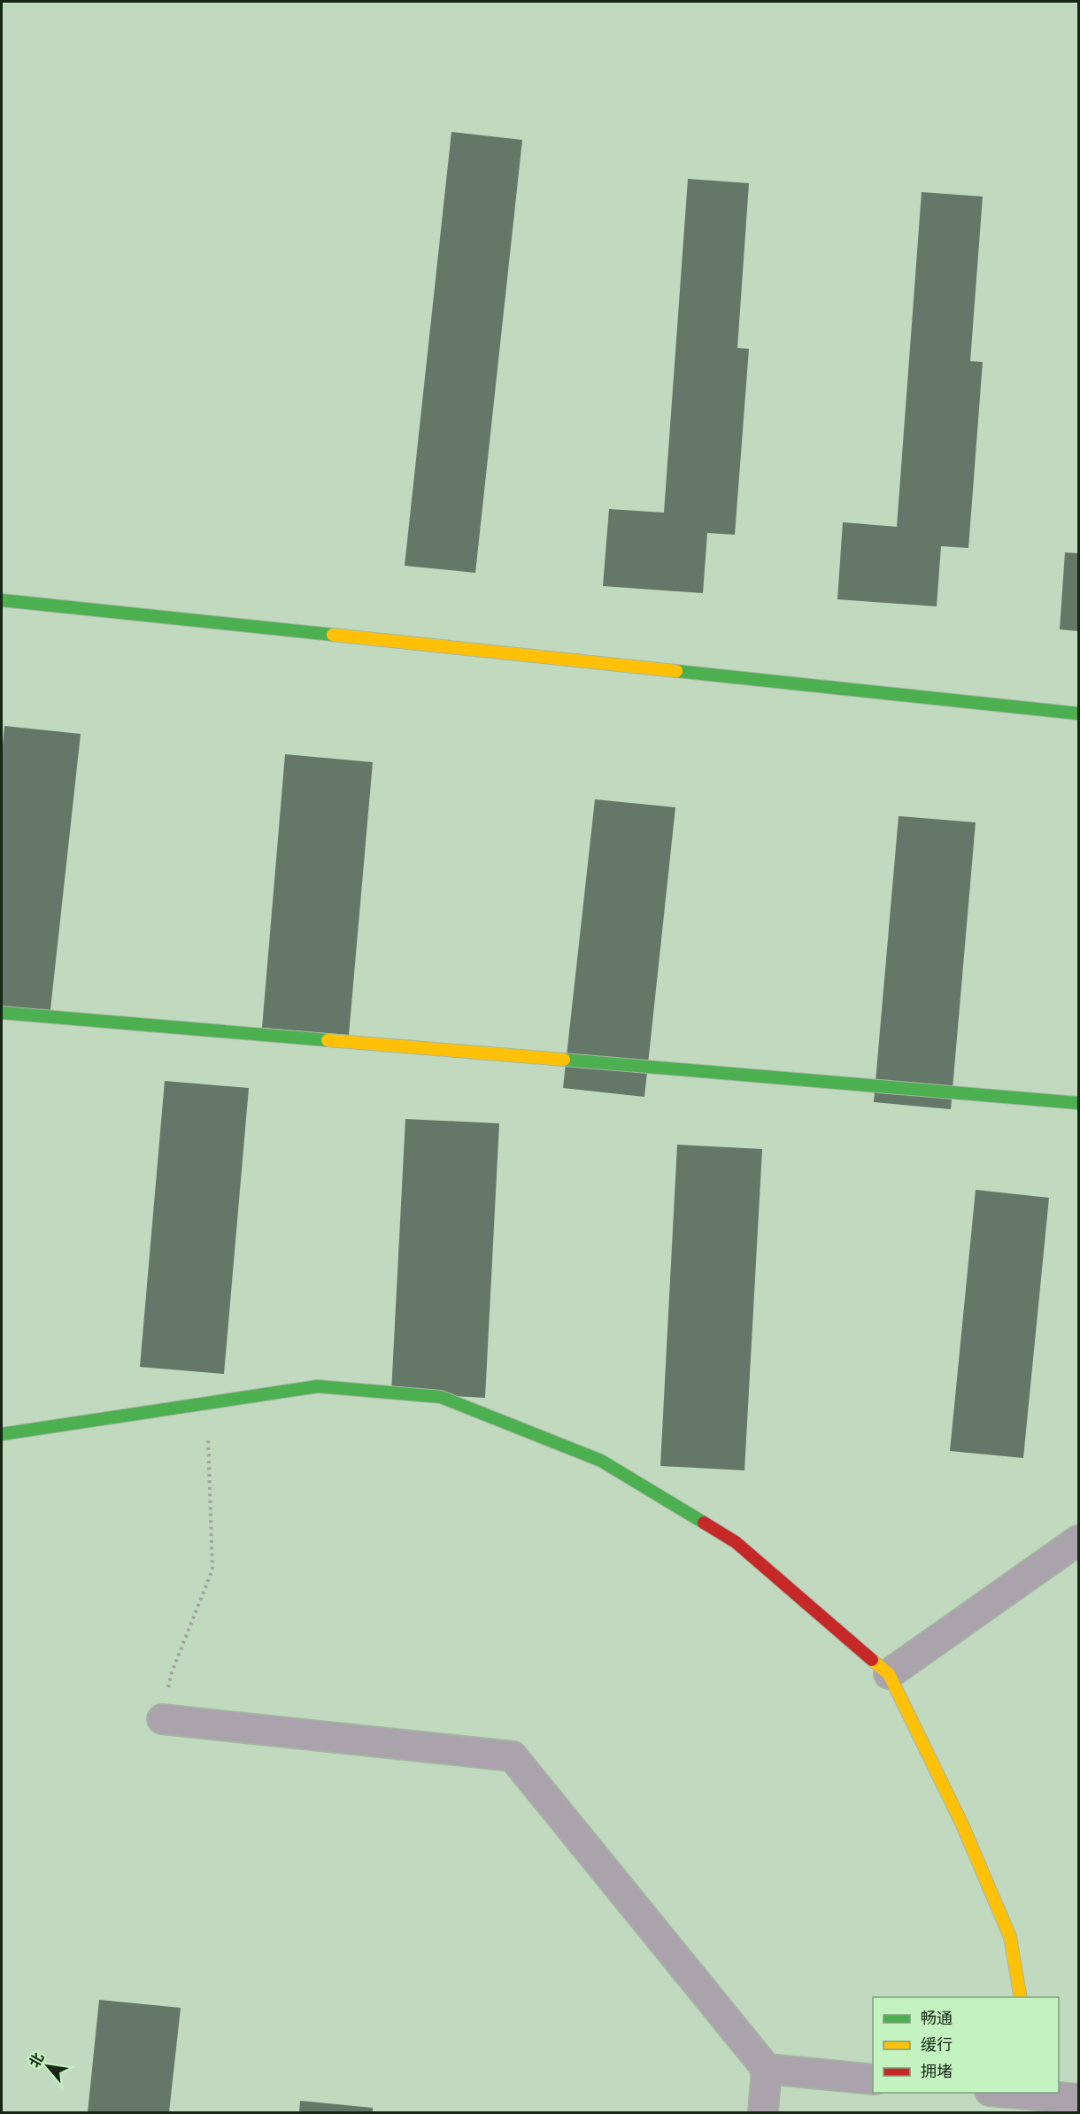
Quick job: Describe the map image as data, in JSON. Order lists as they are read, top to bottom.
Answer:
{
  "legend": ["畅通", "缓行", "拥堵"],
  "north": "top left"
}
